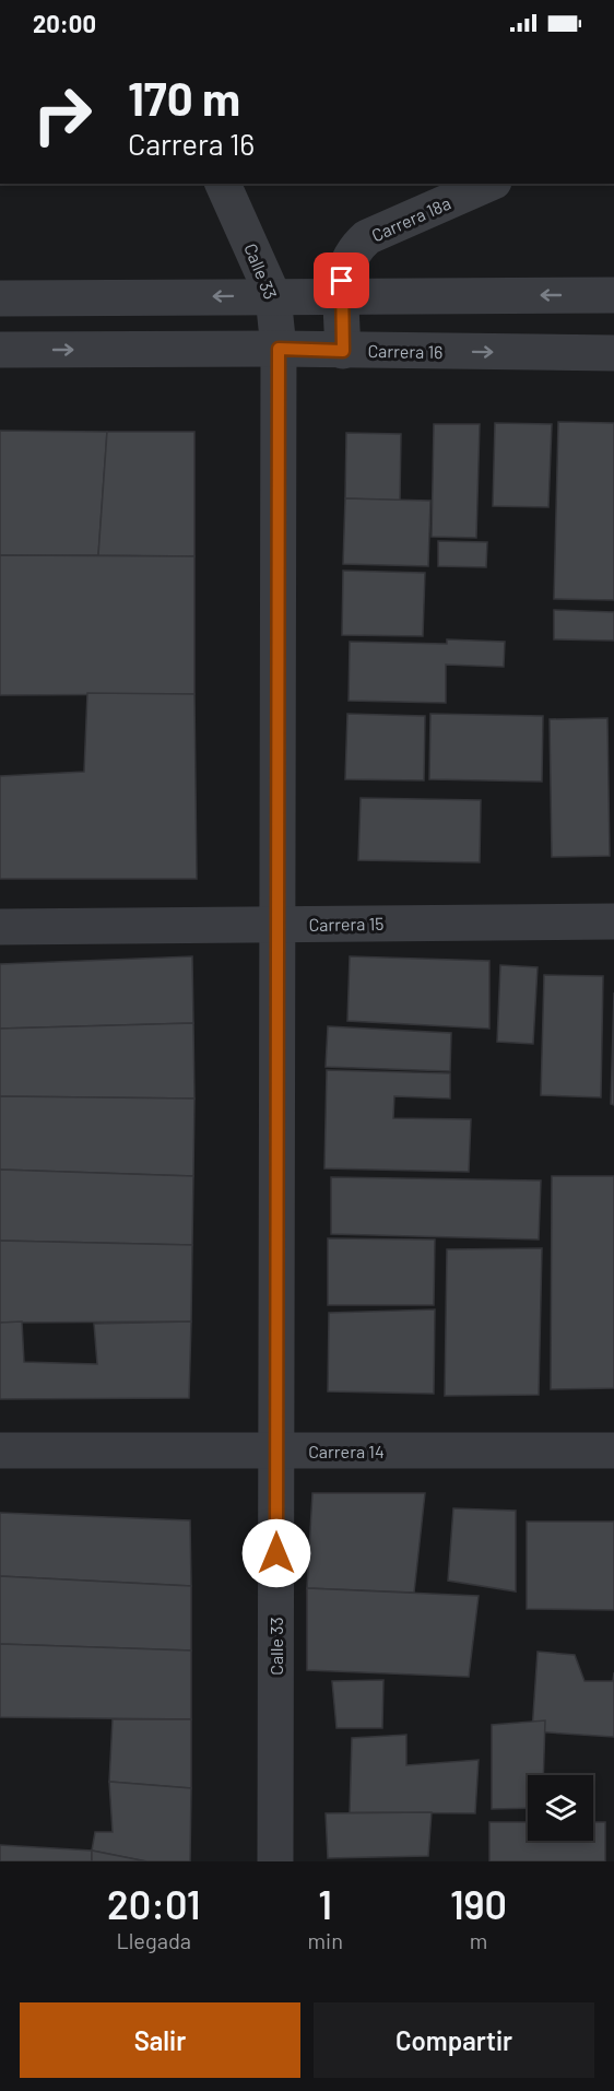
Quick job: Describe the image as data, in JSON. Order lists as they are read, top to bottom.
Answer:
{
  "streets": {
    "street": [
      "Carrera 18a",
      "Calle 33",
      "Carrera 16",
      "Carrera 15",
      "Carrera 14"
    ]
  },
  "crossings": [
    ["Carrera 18a", "Carrera 16"],
    ["Calle 33", "Carrera 16"],
    ["Calle 33", "Carrera 15"],
    ["Calle 33", "Carrera 14"]
  ],
  "page": {
    "status": "20:00",
    "turn": ["170 m", "Carrera 16"],
    "eta": [
      "20:01",
      "Llegada",
      "1",
      "min",
      "190",
      "m"
    ],
    "buttons": ["Salir", "Compartir"]
  }
}
